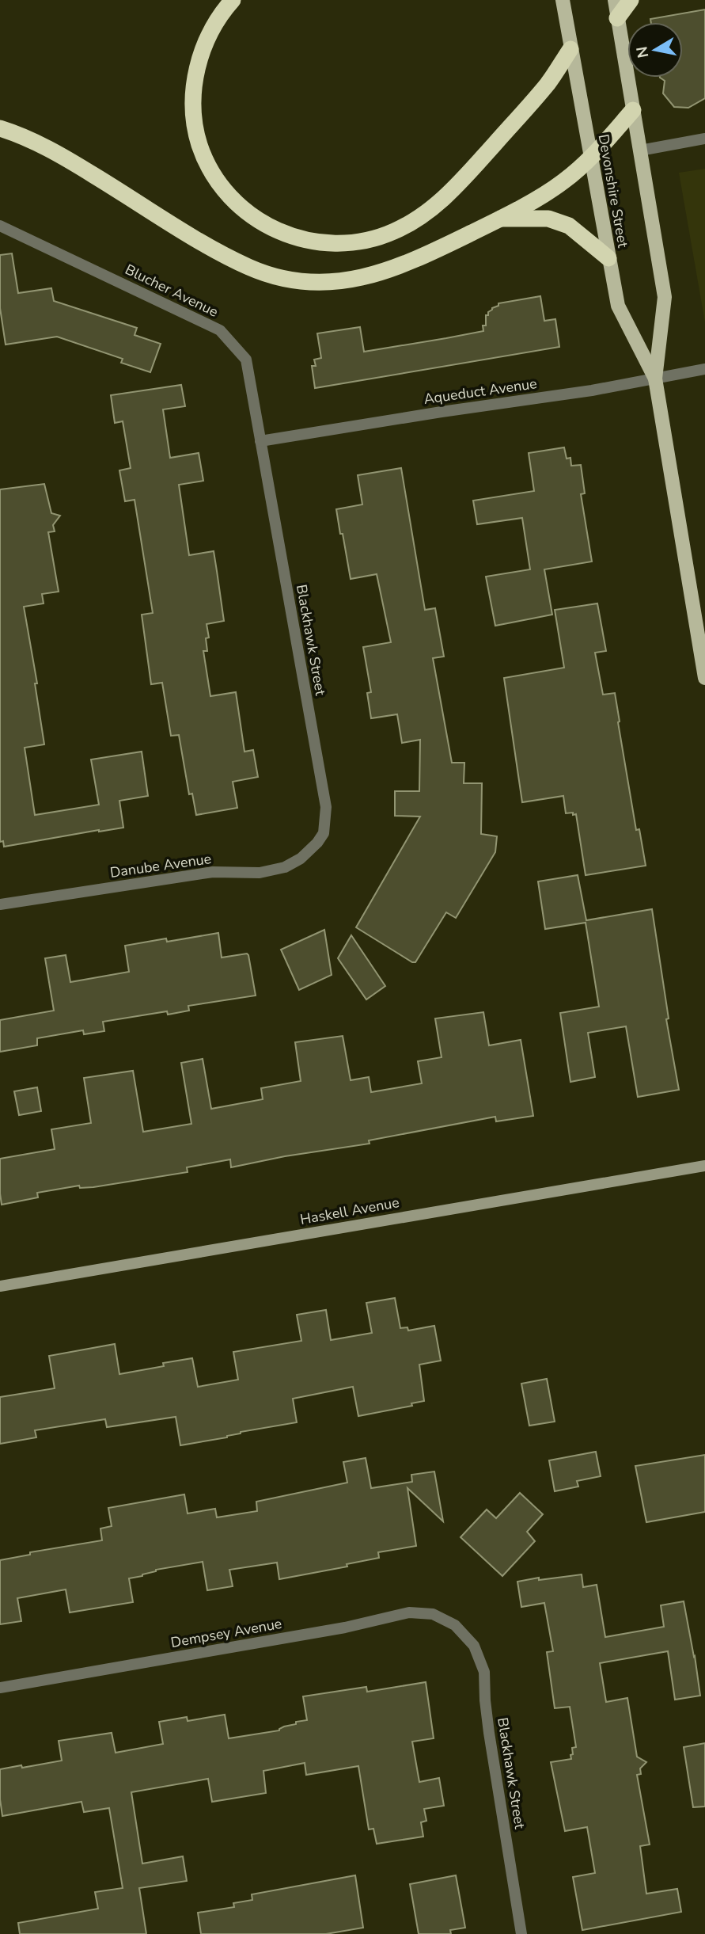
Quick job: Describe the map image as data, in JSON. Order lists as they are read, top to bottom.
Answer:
{
  "streets": {
    "main road": ["Devonshire Street", "Haskell Avenue"],
    "street": [
      "Blucher Avenue",
      "Aqueduct Avenue",
      "Blackhawk Street",
      "Danube Avenue",
      "Dempsey Avenue"
    ]
  },
  "crossings": [
    ["Devonshire Street", "Aqueduct Avenue"],
    ["Blucher Avenue", "Aqueduct Avenue"],
    ["Blucher Avenue", "Blackhawk Street"],
    ["Aqueduct Avenue", "Blackhawk Street"],
    ["Blackhawk Street", "Danube Avenue"],
    ["Blackhawk Street", "Dempsey Avenue"]
  ],
  "north": "left"
}
